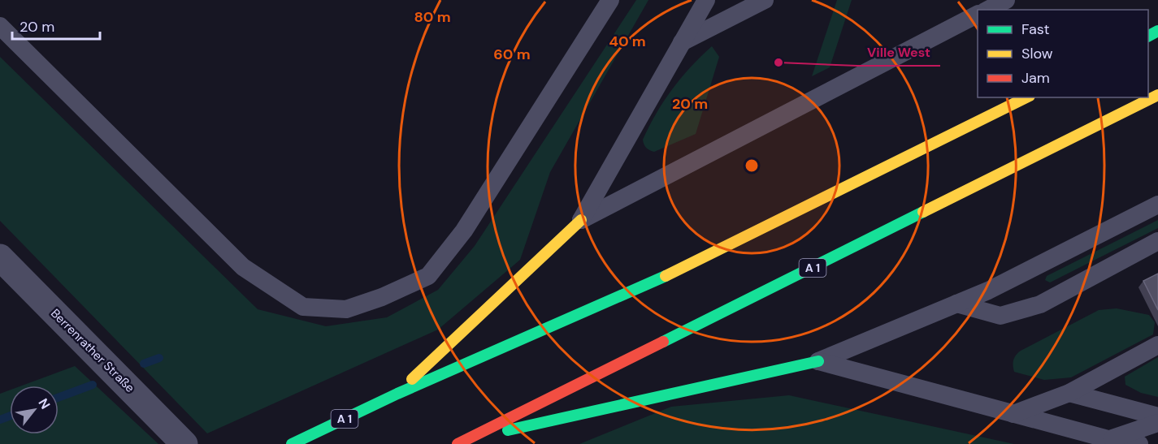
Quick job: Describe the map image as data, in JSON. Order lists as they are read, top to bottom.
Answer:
{
  "streets": {
    "highway": ["A 1"],
    "street": ["Berrenrather Straße"]
  },
  "places": ["Ville West"],
  "legend": ["Fast", "Slow", "Jam"],
  "scale_bar": "20 m",
  "north": "top right",
  "rings": [
    "80 m",
    "40 m",
    "60 m",
    "20 m"
  ]
}
